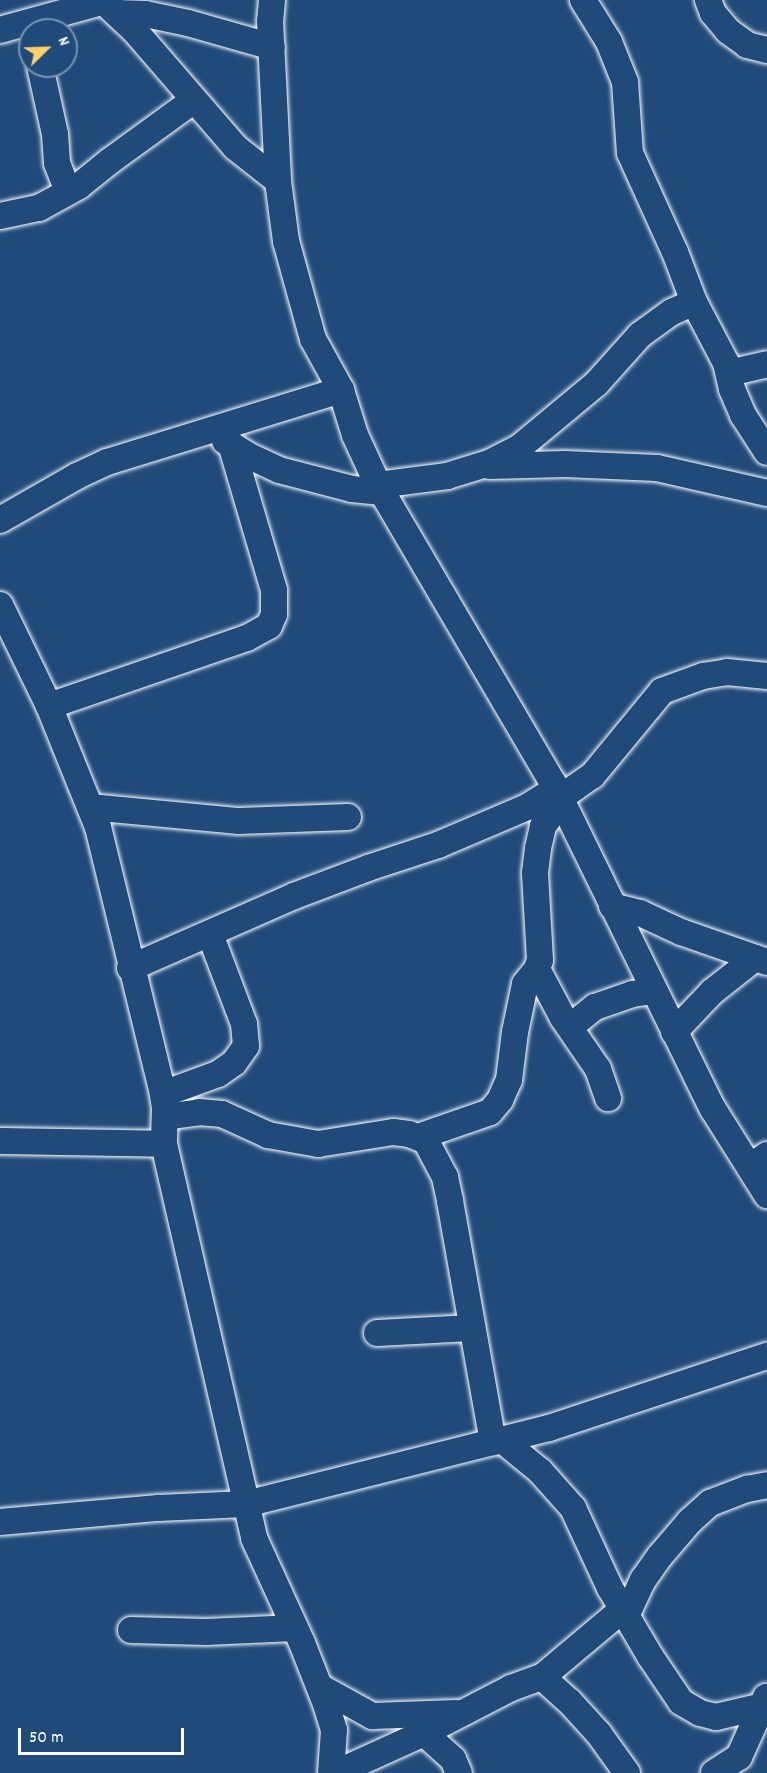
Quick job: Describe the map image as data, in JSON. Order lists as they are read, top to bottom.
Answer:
{
  "scale_bar": "50 m",
  "north": "top right"
}
